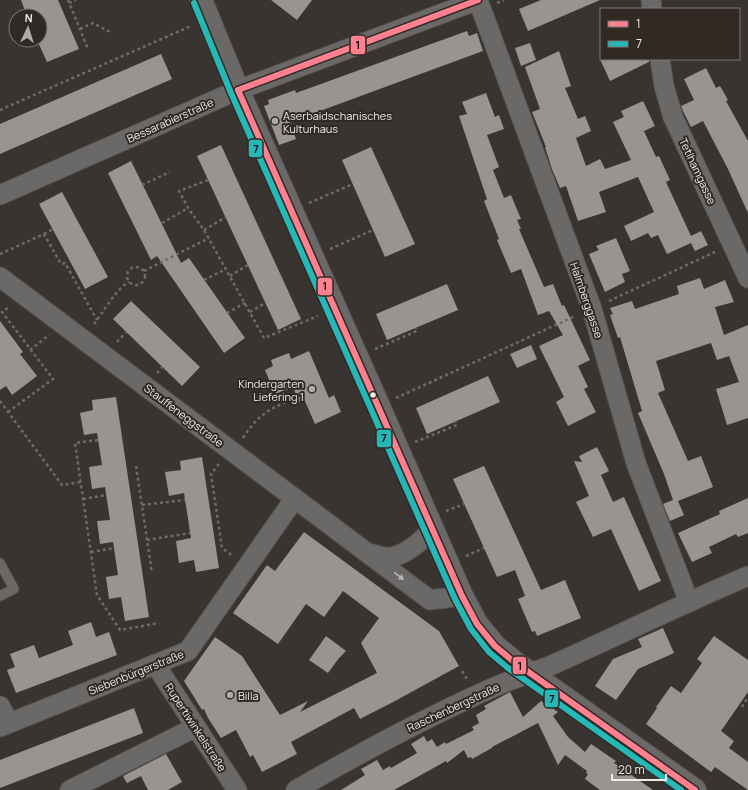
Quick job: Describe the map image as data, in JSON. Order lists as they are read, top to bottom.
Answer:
{
  "streets": {
    "street": [
      "Bessarabierstraße",
      "Tetlhamgasse",
      "Halmberggasse",
      "Stauffeneggstraße",
      "Siebenbürgerstraße",
      "Raschenbergstraße",
      "Rupertiwinkelstraße"
    ]
  },
  "crossings": [
    ["Bessarabierstraße", "Halmberggasse"],
    ["Halmberggasse", "Raschenbergstraße"],
    ["Stauffeneggstraße", "Siebenbürgerstraße"],
    ["Siebenbürgerstraße", "Rupertiwinkelstraße"]
  ],
  "places": ["Aserbaidschanisches Kulturhaus", "Kindergarten Liefering 1", "Billa"],
  "lines": ["transit line 1", "transit line 7"],
  "legend": ["1", "7"],
  "scale_bar": "20 m",
  "north": "top"
}
